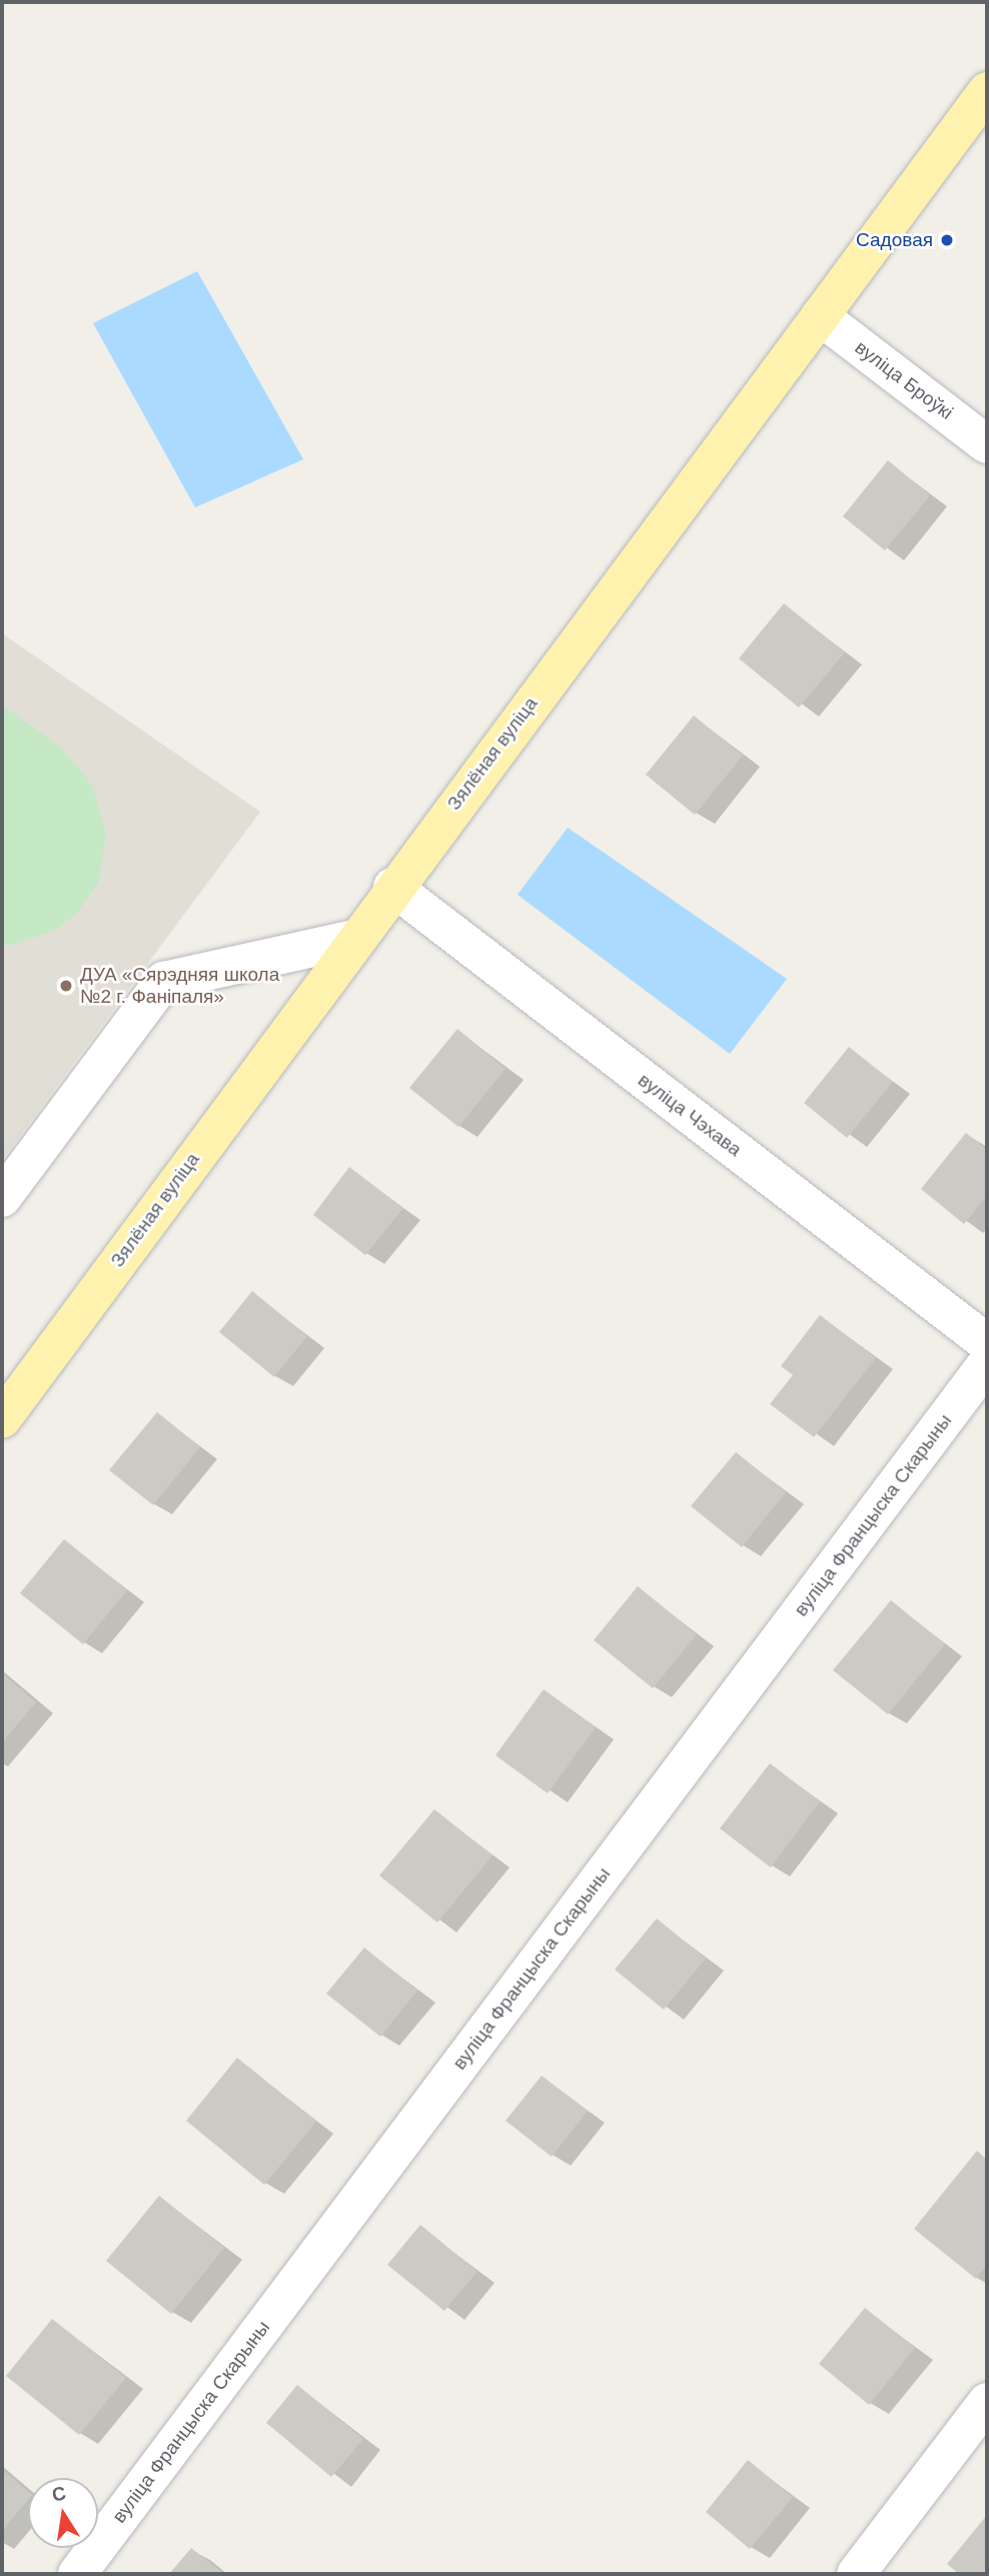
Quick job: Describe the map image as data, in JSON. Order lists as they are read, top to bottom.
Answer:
{
  "streets": {
    "main road": ["Зялёная вуліца"],
    "street": ["вуліца Броўкі", "вуліца Чэхава", "вуліца Францыска Скарыны"]
  },
  "crossings": [
    ["вуліца Броўкі", "Зялёная вуліца"],
    ["Зялёная вуліца", "вуліца Чэхава"]
  ],
  "places": ["Садовая", "ДУА «Сярэдняя школа №2 г. Фаніпаля»"],
  "north": "top"
}
